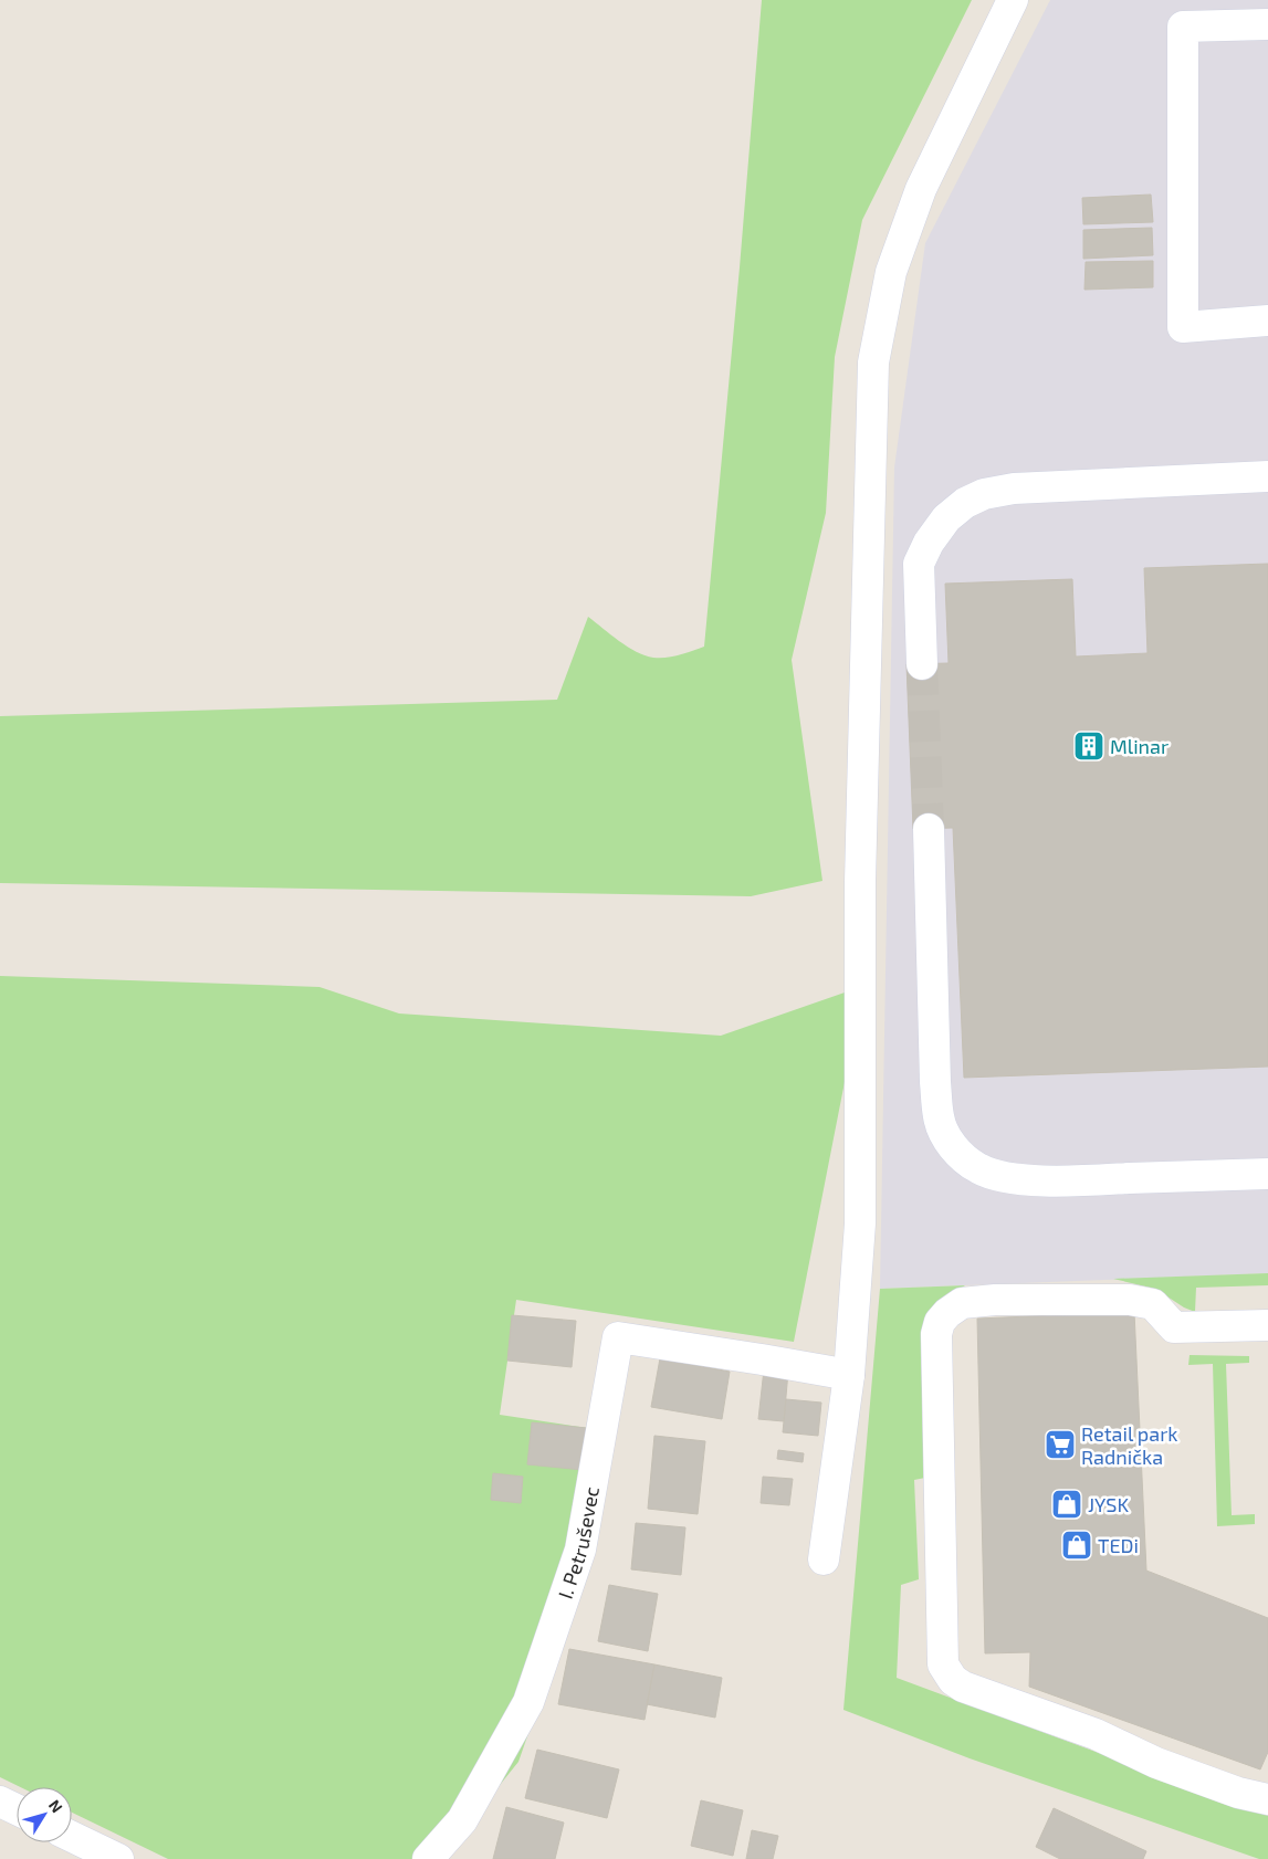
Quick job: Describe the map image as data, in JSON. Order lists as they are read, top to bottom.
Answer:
{
  "streets": {
    "street": ["I. Petruševec"]
  },
  "places": {
    "building": ["Mlinar"],
    "supermarket": ["Retail park Radnička"],
    "shop": ["JYSK", "TEDi"]
  },
  "north": "top right"
}
